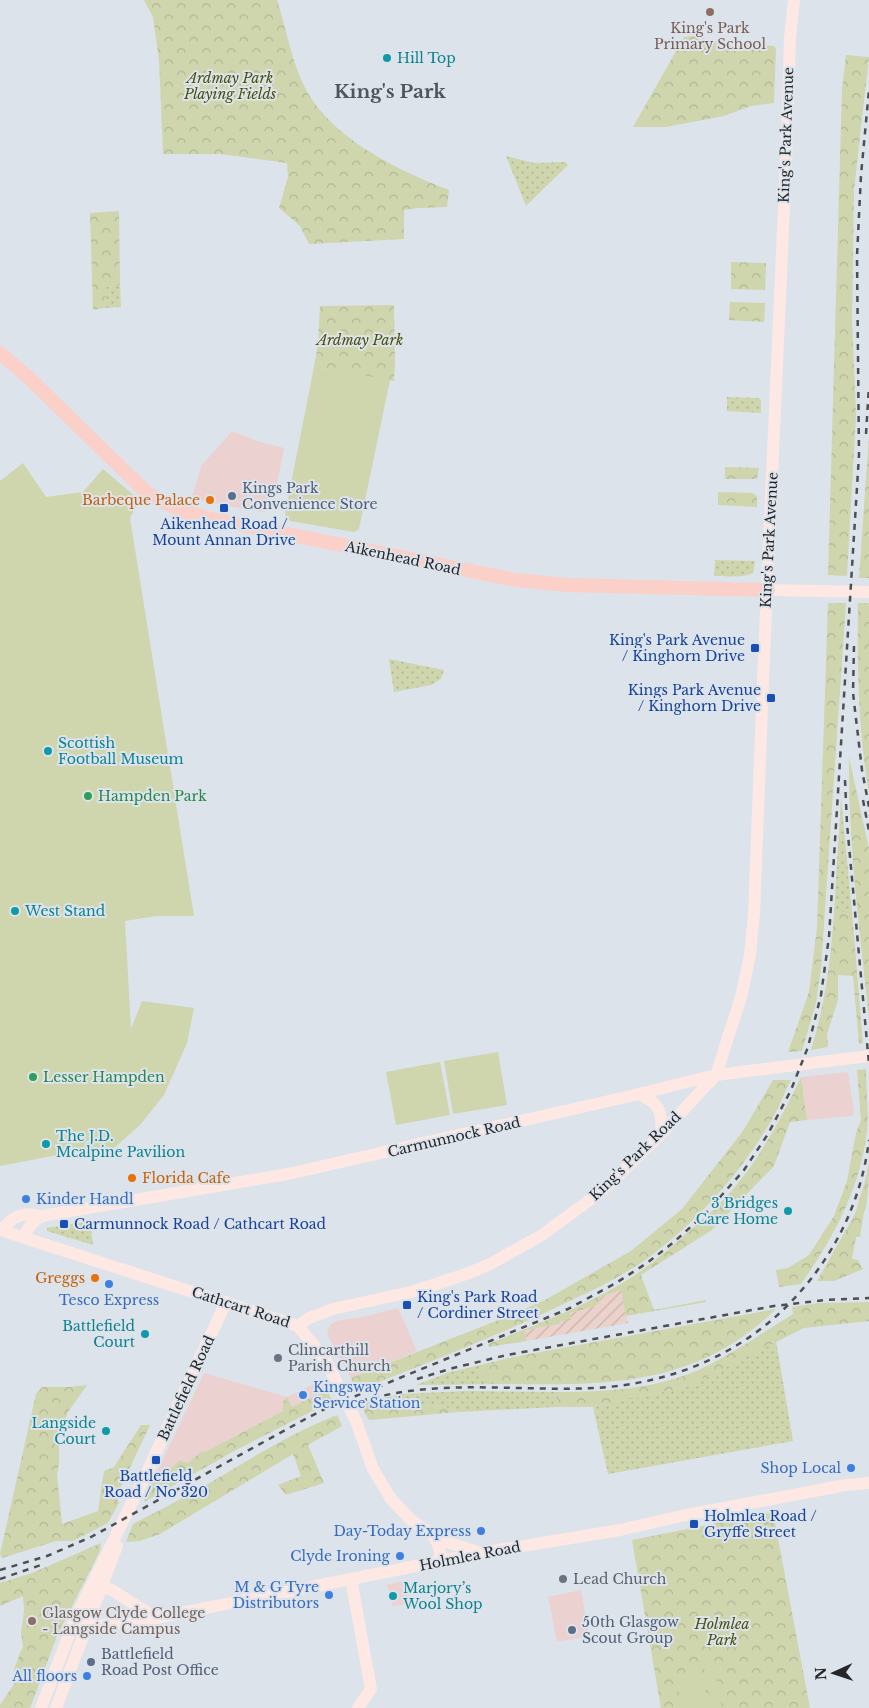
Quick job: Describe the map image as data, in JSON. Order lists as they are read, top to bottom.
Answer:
{
  "streets": {
    "main road": ["Aikenhead Road"],
    "street": [
      "King's Park Avenue",
      "Carmunnock Road",
      "King's Park Road",
      "Cathcart Road",
      "Battlefield Road",
      "Holmlea Road"
    ]
  },
  "crossings": [
    ["King's Park Avenue", "Aikenhead Road"],
    ["King's Park Avenue", "Carmunnock Road"],
    ["King's Park Avenue", "King's Park Road"],
    ["Carmunnock Road", "King's Park Road"],
    ["Carmunnock Road", "Cathcart Road"],
    ["King's Park Road", "Cathcart Road"],
    ["Cathcart Road", "Battlefield Road"],
    ["Cathcart Road", "Holmlea Road"],
    ["Battlefield Road", "Holmlea Road"]
  ],
  "districts": ["King's Park"],
  "parks": ["Ardmay Park Playing Fields", "Ardmay Park", "Holmlea Park"],
  "places": {
    "other": [
      "King's Park Primary School",
      "Hill Top",
      "Kings Park Convenience Store",
      "Barbeque Palace",
      "Scottish Football Museum",
      "Hampden Park",
      "West Stand",
      "Lesser Hampden",
      "The J.D. Mcalpine Pavilion",
      "Florida Cafe",
      "Kinder Handl",
      "3 Bridges Care Home",
      "Greggs",
      "Tesco Express",
      "Battlefield Court",
      "Clincarthill Parish Church",
      "Kingsway Service Station",
      "Langside Court",
      "Shop Local",
      "Day-Today Express",
      "Clyde Ironing",
      "Lead Church",
      "M & G Tyre Distributors",
      "Marjory’s Wool Shop",
      "Glasgow Clyde College - Langside Campus",
      "50th Glasgow Scout Group",
      "Battlefield Road Post Office",
      "All floors"
    ],
    "transit": [
      "Aikenhead Road / Mount Annan Drive",
      "King's Park Avenue / Kinghorn Drive",
      "Kings Park Avenue / Kinghorn Drive",
      "Carmunnock Road / Cathcart Road",
      "King's Park Road / Cordiner Street",
      "Battlefield Road / No 320",
      "Holmlea Road / Gryffe Street"
    ]
  },
  "north": "left"
}
